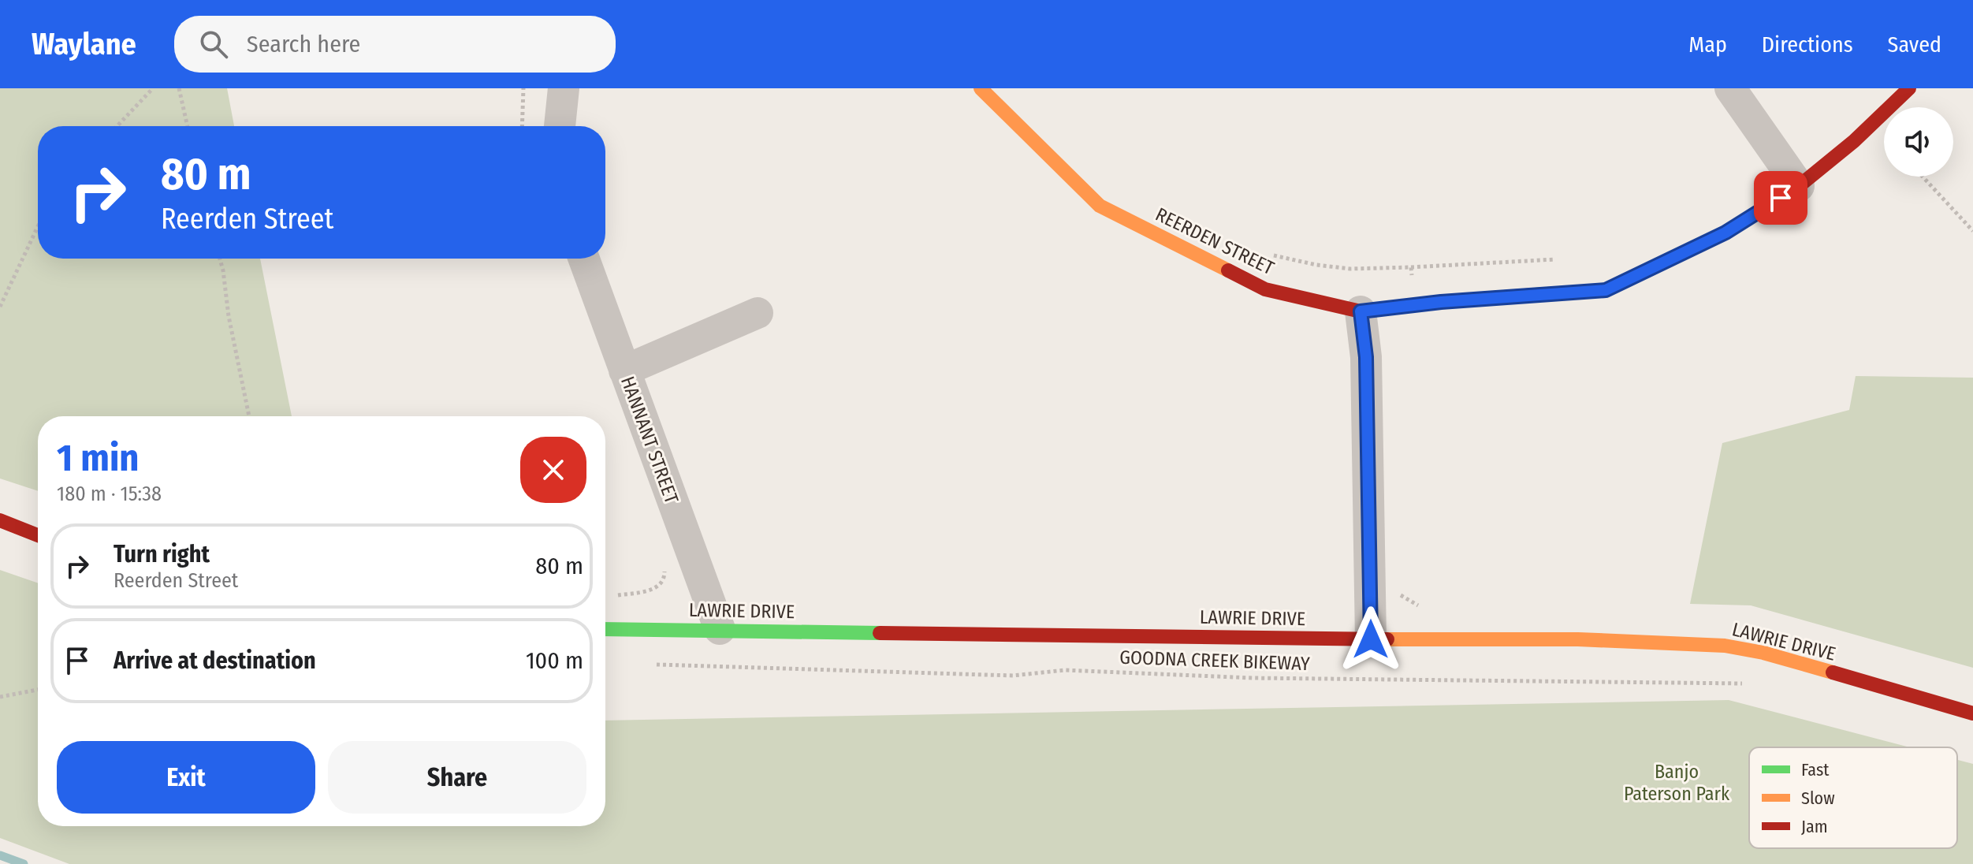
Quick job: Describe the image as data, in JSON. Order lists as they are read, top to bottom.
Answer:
{
  "streets": {
    "street": ["REERDEN STREET", "HANNANT STREET", "LAWRIE DRIVE"],
    "path": ["GOODNA CREEK BIKEWAY"]
  },
  "crossings": [
    ["HANNANT STREET", "LAWRIE DRIVE"]
  ],
  "parks": ["Banjo Paterson Park"],
  "legend": ["Fast", "Slow", "Jam"],
  "page": {
    "header": "Waylane",
    "search": "Search here",
    "nav": ["Map", "Directions", "Saved"],
    "turn": ["80 m", "Reerden Street"],
    "heading": ["1 min", "180 m · 15:38"],
    "list": [
      {
        "name": "Turn right",
        "note": "Reerden Street",
        "value": "80 m"
      },
      {
        "name": "Arrive at destination",
        "value": "100 m"
      }
    ],
    "buttons": ["Exit", "Share"]
  }
}
